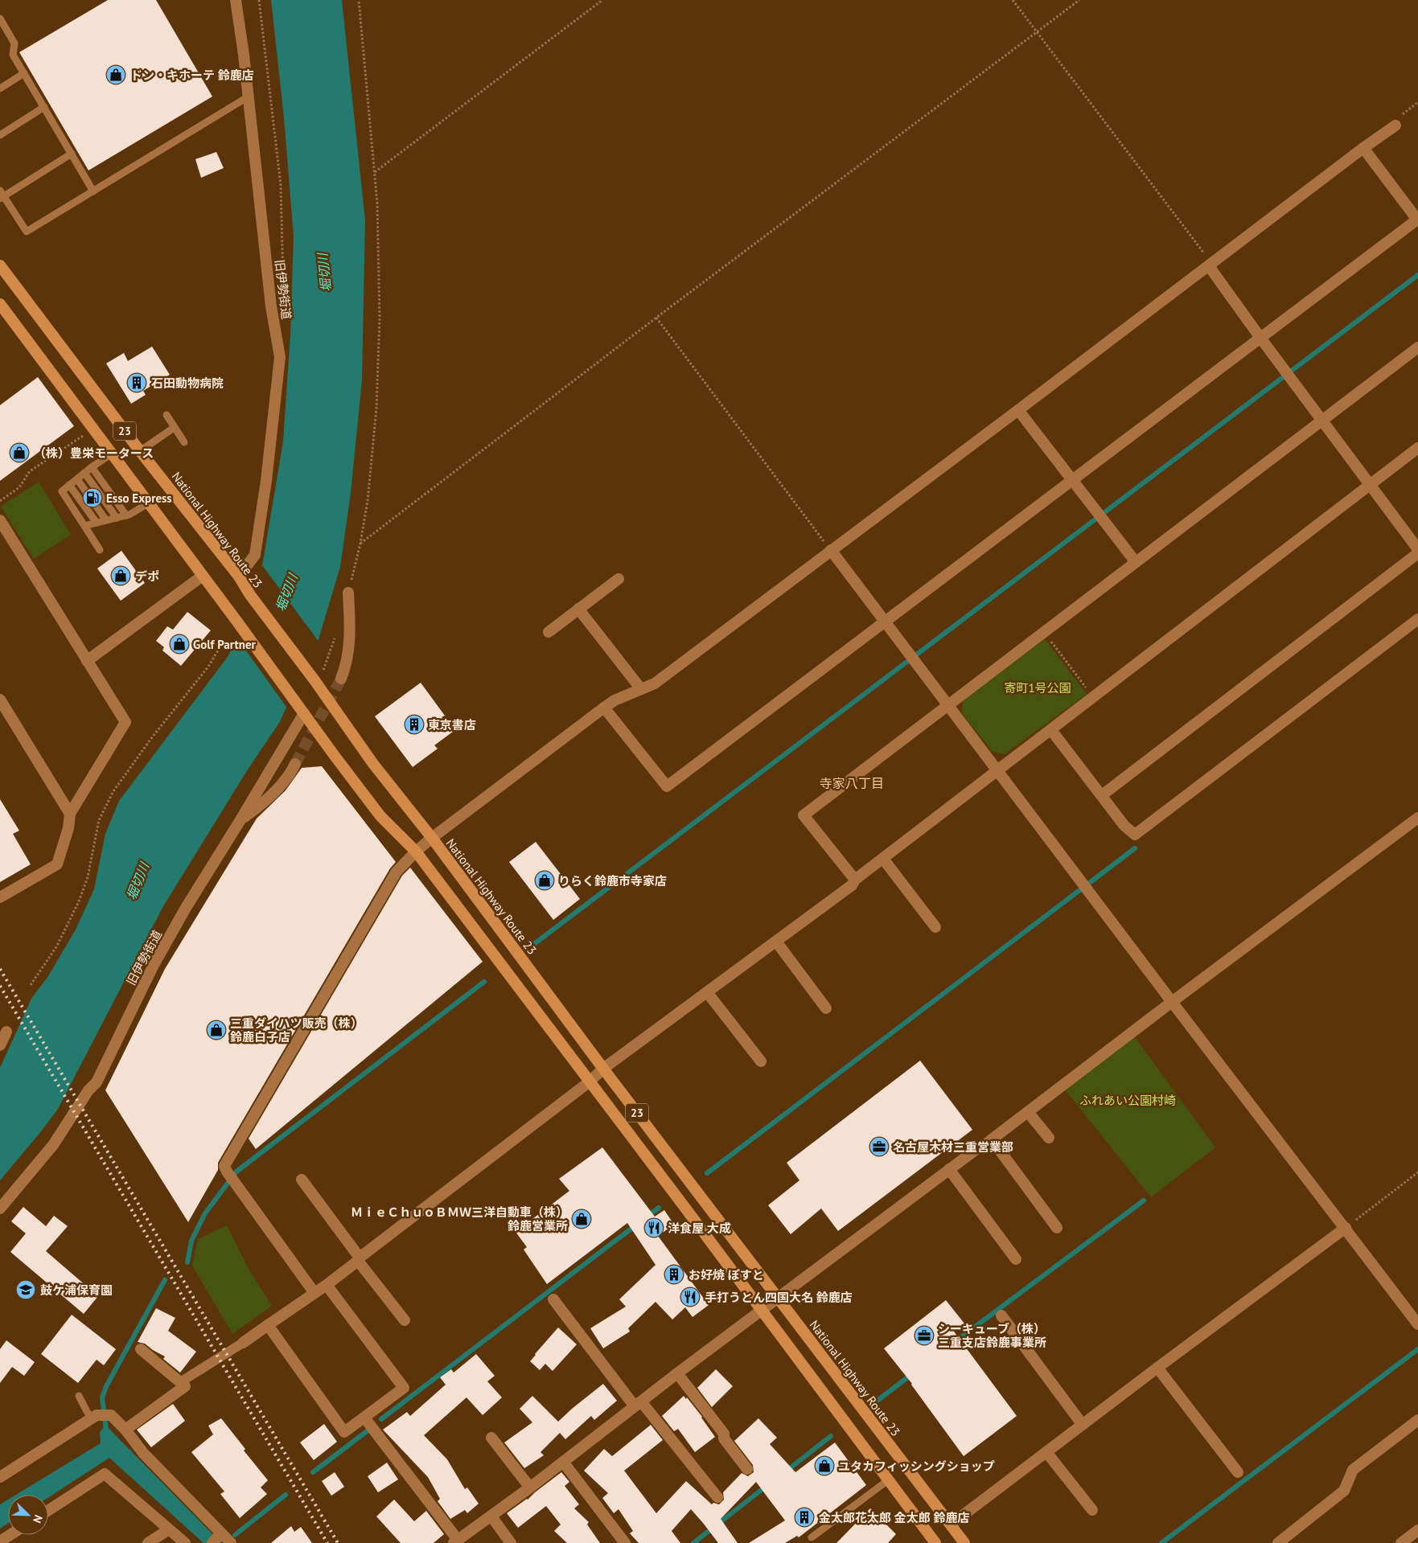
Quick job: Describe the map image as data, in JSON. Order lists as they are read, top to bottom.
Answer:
{
  "streets": {
    "highway": ["23", "National Highway Route 23"],
    "street": ["旧伊勢街道"]
  },
  "crossings": [
    ["旧伊勢街道", "23"],
    ["旧伊勢街道", "National Highway Route 23"]
  ],
  "districts": ["寺家八丁目"],
  "water": ["堀切川"],
  "parks": ["寄町1号公園", "ふれあい公園村崎"],
  "places": {
    "shop": [
      "ドン・キホーテ 鈴鹿店",
      "（株）豊栄モータース",
      "デポ",
      "Golf Partner",
      "りらく鈴鹿市寺家店",
      "三重ダイハツ販売（株） 鈴鹿白子店",
      "ＭｉｅＣｈｕｏＢＭＷ三洋自動車（株） 鈴鹿営業所",
      "ユタカフィッシングショップ"
    ],
    "building": [
      "石田動物病院",
      "東京書店",
      "お好焼 ぽすと",
      "金太郎花太郎 金太郎 鈴鹿店"
    ],
    "fuel station": ["Esso Express"],
    "office": ["名古屋木材三重営業部", "シーキューブ（株） 三重支店鈴鹿事業所"],
    "restaurant": ["洋食屋 大成", "手打うとん四国大名 鈴鹿店"],
    "school or university": ["鼓ケ浦保育園"]
  },
  "north": "bottom right"
}
